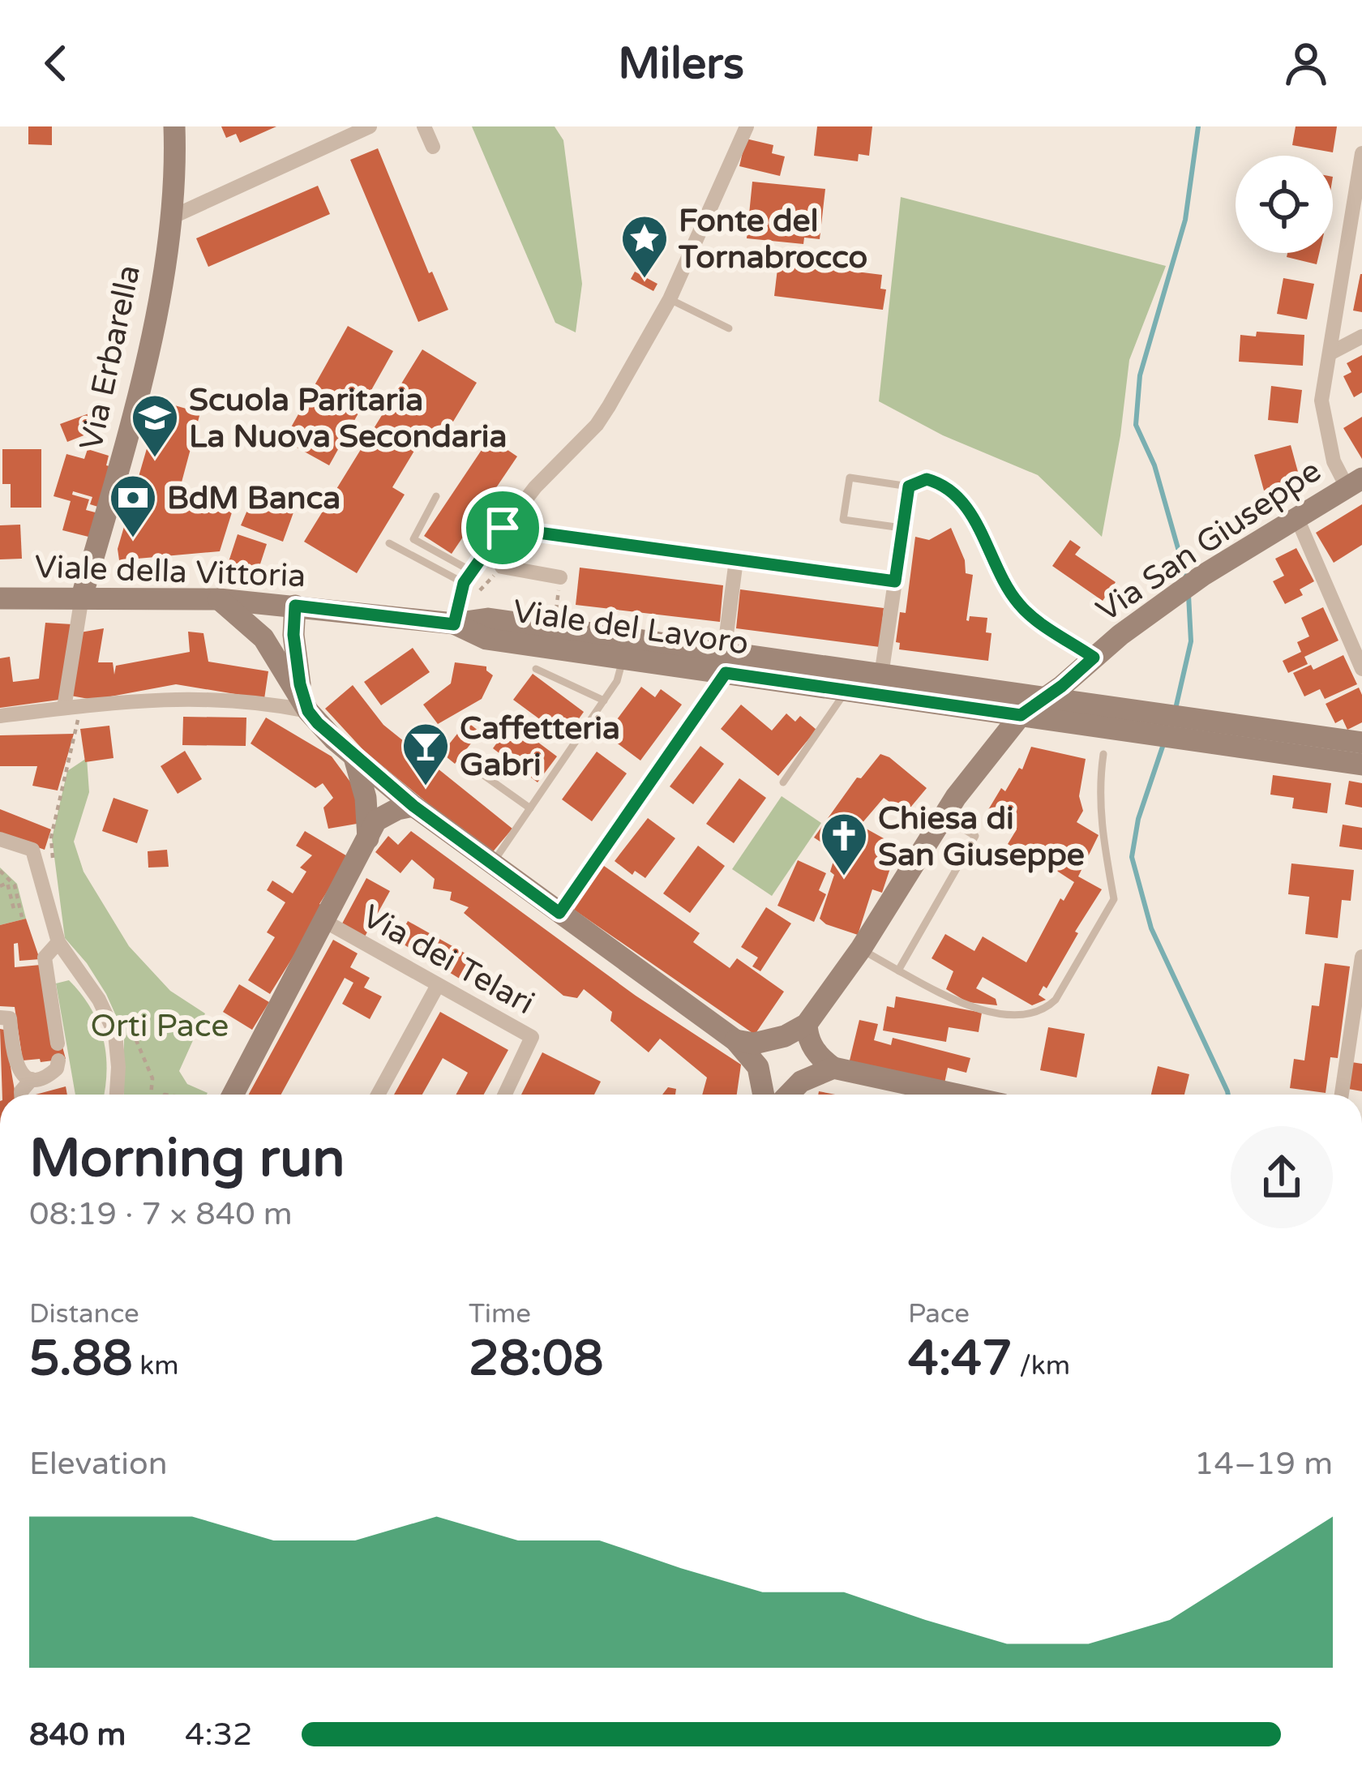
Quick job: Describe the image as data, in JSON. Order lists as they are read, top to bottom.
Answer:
{
  "streets": {
    "main road": [
      "Via Erbarella",
      "Via San Giuseppe",
      "Viale della Vittoria",
      "Viale del Lavoro"
    ],
    "street": ["Via dei Telari"]
  },
  "crossings": [
    ["Via Erbarella", "Viale della Vittoria"],
    ["Via San Giuseppe", "Viale del Lavoro"],
    ["Viale della Vittoria", "Viale del Lavoro"]
  ],
  "parks": ["Orti Pace"],
  "places": {
    "place": ["Fonte del Tornabrocco"],
    "school or university": ["Scuola Paritaria La Nuova Secondaria"],
    "bank": ["BdM Banca"],
    "bar": ["Caffetteria Gabri"],
    "church": ["Chiesa di San Giuseppe"]
  },
  "page": {
    "header": "Milers",
    "heading": ["Morning run", "08:19 · 7 × 840 m"],
    "stats": [
      ["Distance", "5.88 km"],
      ["Time", "28:08"],
      ["Pace", "4:47 /km"]
    ],
    "chart": ["Elevation", "14–19 m"],
    "list": [
      {
        "name": "840 m",
        "note": "4:32"
      }
    ]
  }
}
